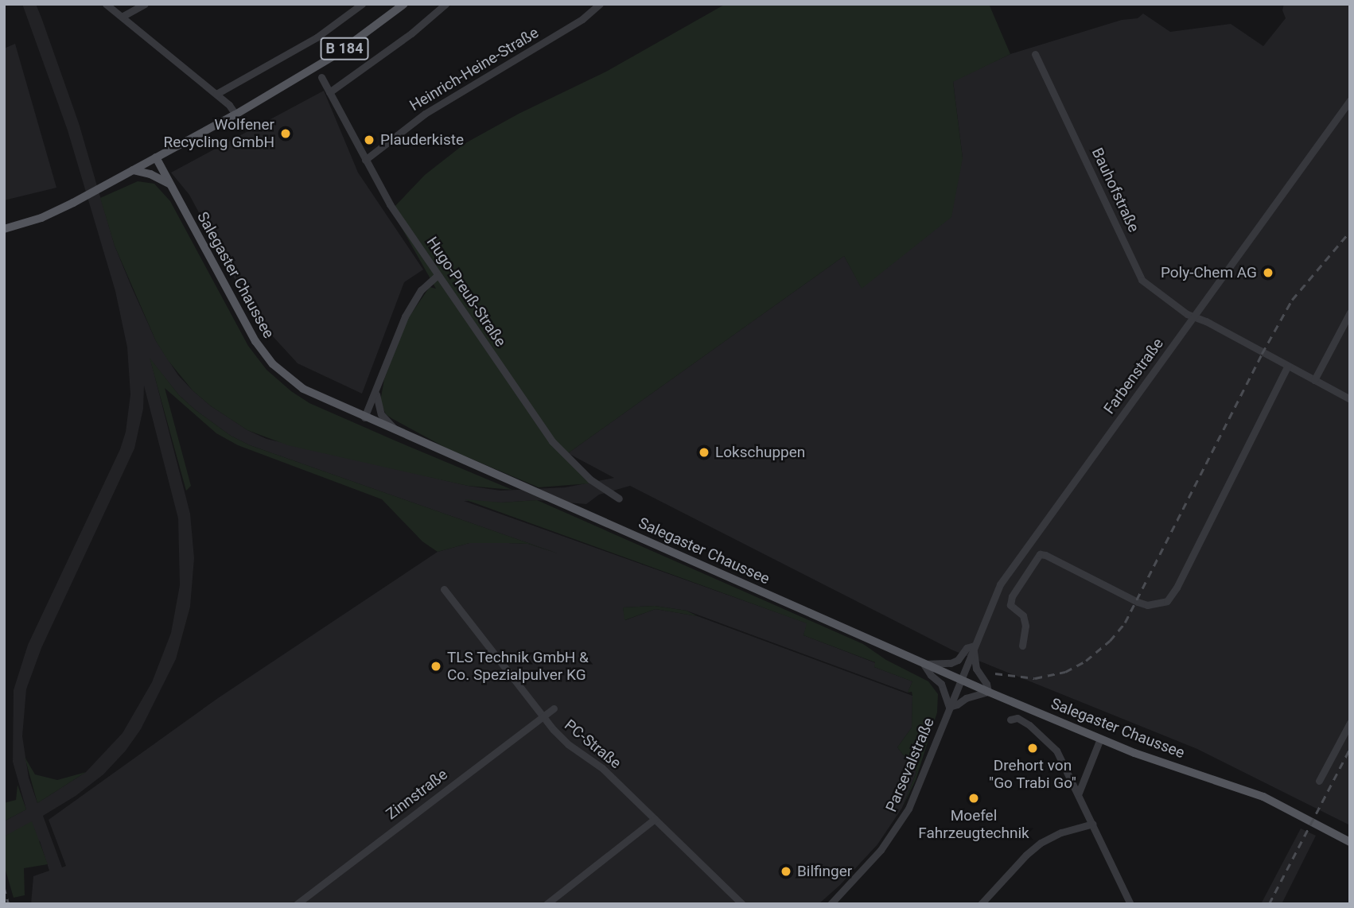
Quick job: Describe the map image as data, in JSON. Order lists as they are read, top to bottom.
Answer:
{
  "streets": {
    "main road": ["B 184", "Salegaster Chaussee"],
    "street": [
      "Heinrich-Heine-Straße",
      "Bauhofstraße",
      "Hugo-Preuß-Straße",
      "Farbenstraße",
      "PC-Straße",
      "Parsevalstraße",
      "Zinnstraße"
    ]
  },
  "crossings": [
    ["B 184", "Salegaster Chaussee"],
    ["Heinrich-Heine-Straße", "Hugo-Preuß-Straße"],
    ["Bauhofstraße", "Farbenstraße"],
    ["Salegaster Chaussee", "Farbenstraße"],
    ["Salegaster Chaussee", "Parsevalstraße"],
    ["Farbenstraße", "Parsevalstraße"],
    ["PC-Straße", "Zinnstraße"]
  ],
  "places": [
    "Wolfener Recycling GmbH",
    "Plauderkiste",
    "Poly-Chem AG",
    "Lokschuppen",
    "TLS Technik GmbH & Co. Spezialpulver KG",
    "Drehort von \"Go Trabi Go\"",
    "Moefel Fahrzeugtechnik",
    "Bilfinger"
  ]
}
